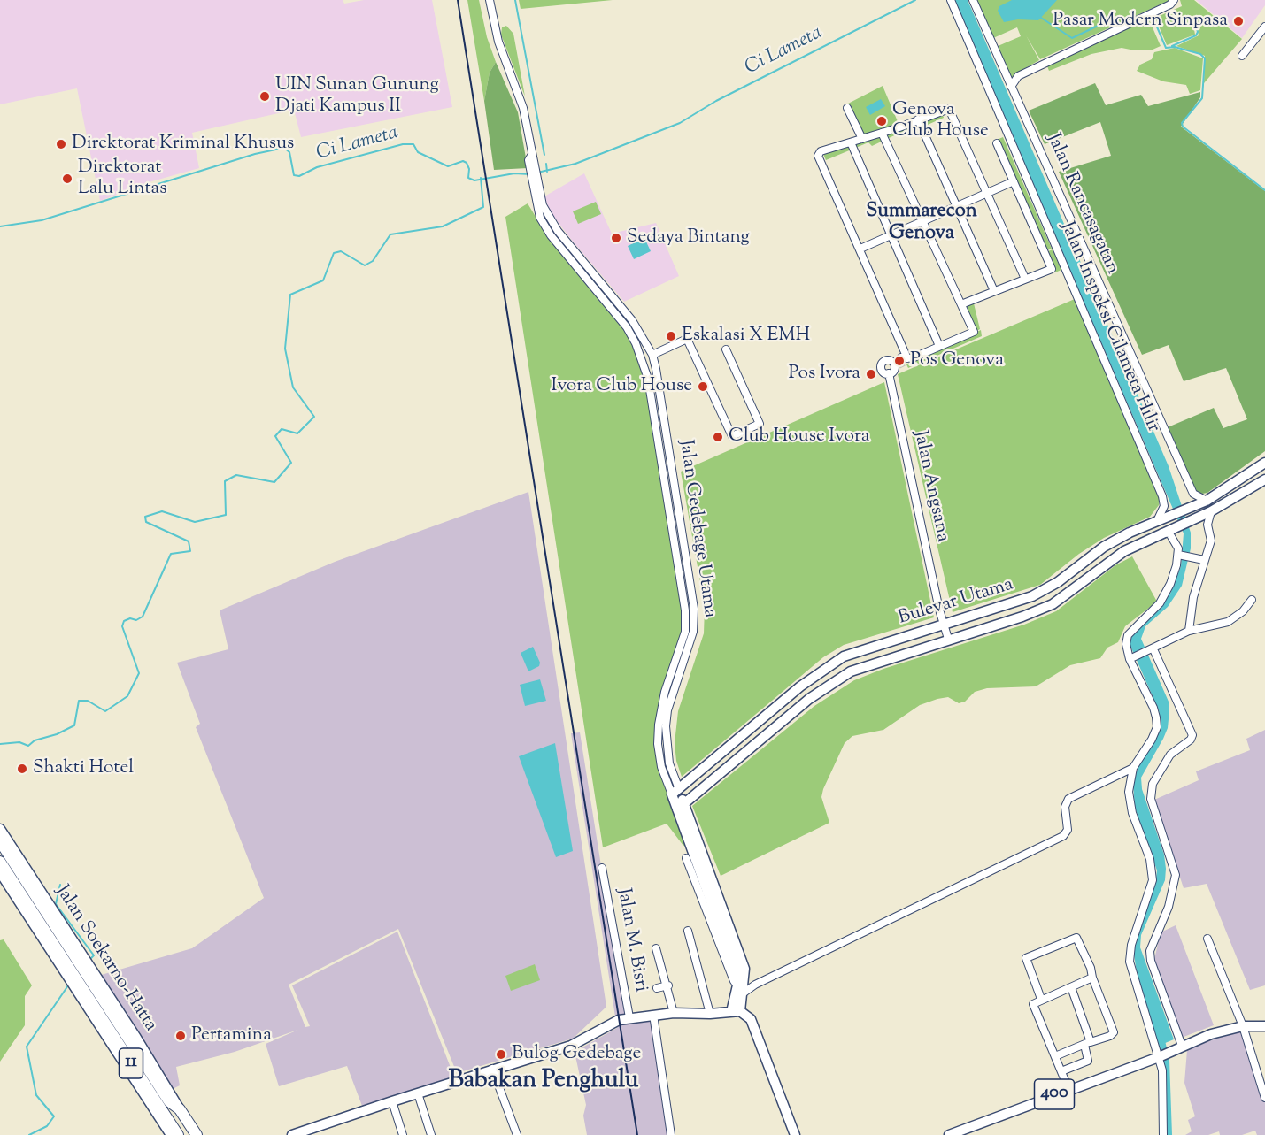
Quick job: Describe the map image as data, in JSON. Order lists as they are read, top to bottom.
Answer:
{
  "streets": {
    "highway": ["Jalan Soekarno-Hatta", "11"],
    "main road": ["Jalan Gedebage Utama", "Bulevar Utama", "400"],
    "street": [
      "Jalan Rancasagatan",
      "Jalan Inspeksi Cilameta Hilir",
      "Jalan Angsana",
      "Jalan M. Bisri"
    ]
  },
  "crossings": [
    ["Jalan Rancasagatan", "Bulevar Utama"],
    ["Jalan Inspeksi Cilameta Hilir", "Bulevar Utama"],
    ["Jalan Angsana", "Bulevar Utama"],
    ["Jalan Gedebage Utama", "Bulevar Utama"]
  ],
  "districts": ["Summarecon Genova", "Babakan Penghulu"],
  "water": ["Ci Lameta"],
  "places": [
    "Pasar Modern Sinpasa",
    "UIN Sunan Gunung Djati Kampus II",
    "Genova Club House",
    "Direktorat Kriminal Khusus",
    "Direktorat Lalu Lintas",
    "Sedaya Bintang",
    "Eskalasi X EMH",
    "Pos Genova",
    "Pos Ivora",
    "Ivora Club House",
    "Club House Ivora",
    "Shakti Hotel",
    "Pertamina",
    "Bulog Gedebage"
  ]
}
